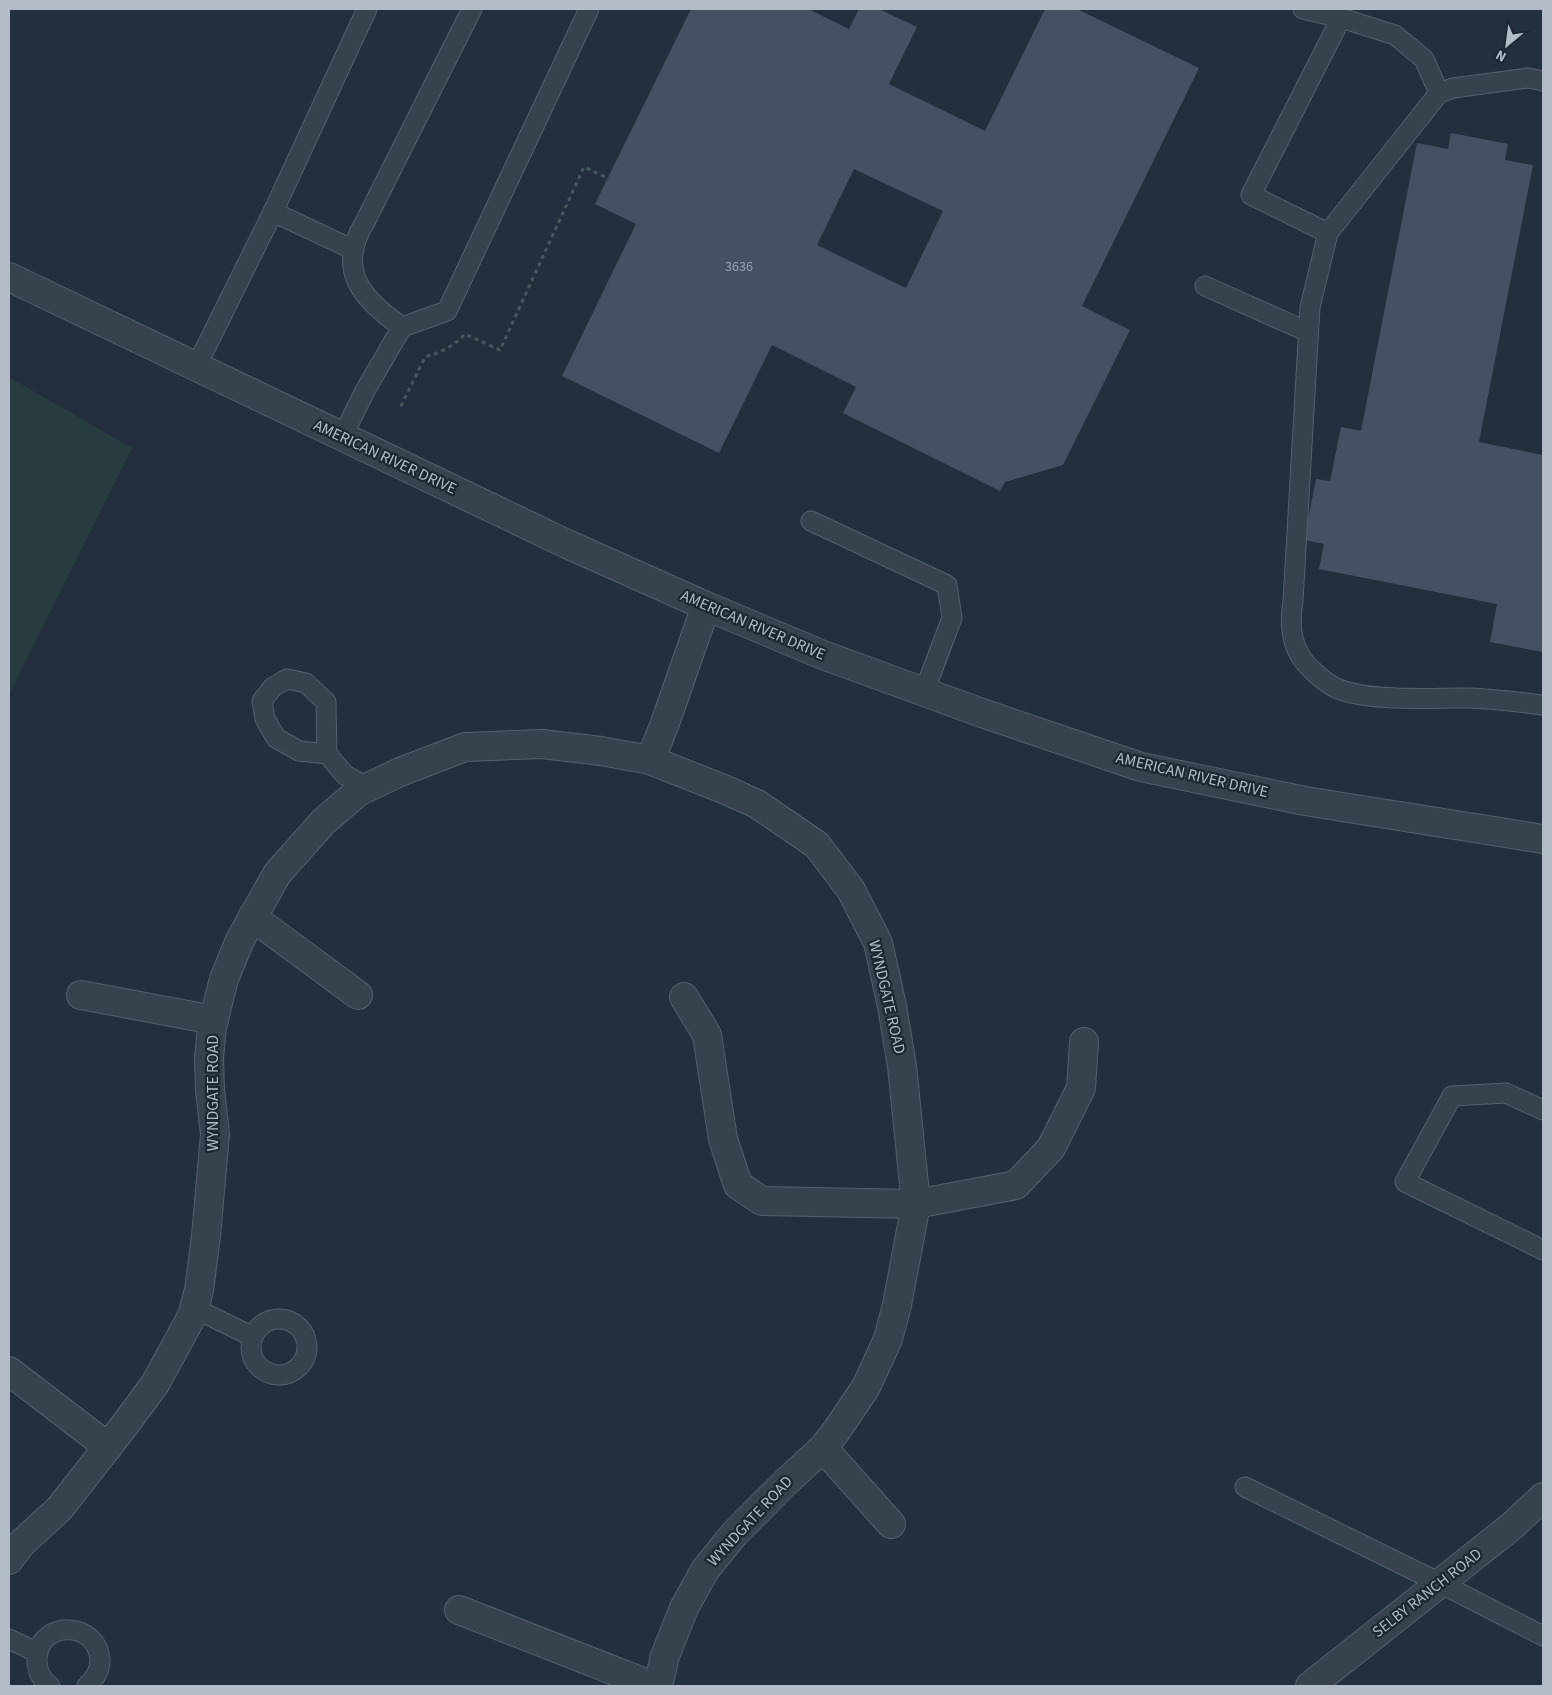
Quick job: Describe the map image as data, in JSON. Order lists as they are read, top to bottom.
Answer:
{
  "streets": {
    "street": ["AMERICAN RIVER DRIVE", "WYNDGATE ROAD", "SELBY RANCH ROAD"]
  },
  "house_numbers": ["3636"],
  "north": "bottom left"
}
